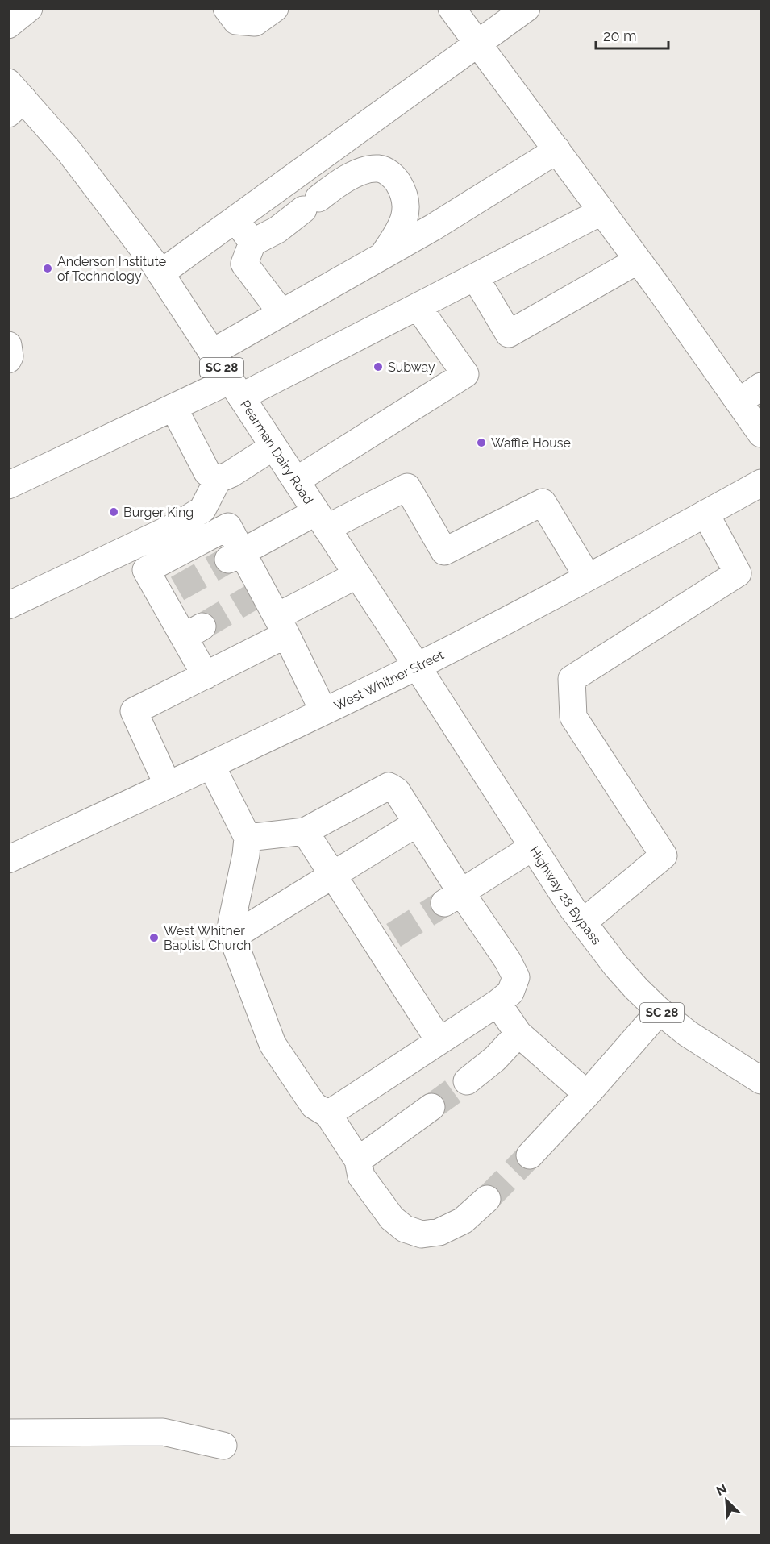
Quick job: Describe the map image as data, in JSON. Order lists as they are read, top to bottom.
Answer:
{
  "streets": {
    "main road": [
      "SC 28",
      "Pearman Dairy Road",
      "West Whitner Street",
      "Highway 28 Bypass"
    ]
  },
  "crossings": [
    ["Pearman Dairy Road", "West Whitner Street"],
    ["Pearman Dairy Road", "Highway 28 Bypass"],
    ["West Whitner Street", "Highway 28 Bypass"]
  ],
  "places": [
    "Anderson Institute of Technology",
    "Subway",
    "Waffle House",
    "Burger King",
    "West Whitner Baptist Church"
  ],
  "scale_bar": "20 m",
  "north": "top left"
}
